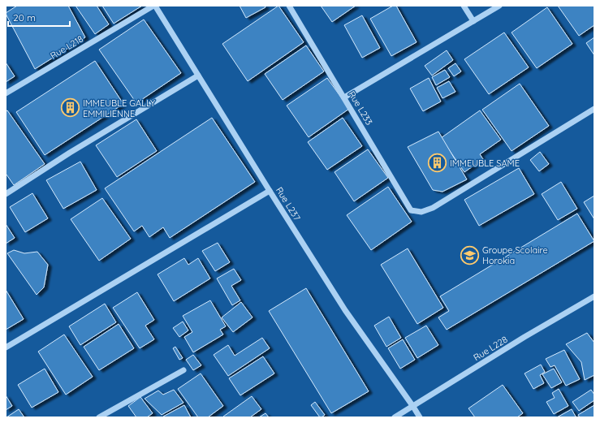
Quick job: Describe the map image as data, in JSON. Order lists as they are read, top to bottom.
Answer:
{
  "streets": {
    "street": [
      "Rue L218",
      "Rue L233",
      "Rue L237",
      "Rue L228"
    ]
  },
  "crossings": [
    ["Rue L218", "Rue L237"],
    ["Rue L237", "Rue L228"]
  ],
  "places": {
    "building": ["IMMEUBLE GALLY EMMILIENNE", "IMMEUBLE SAME"],
    "school or university": ["Groupe Scolaire Horokia"]
  },
  "scale_bar": "20 m"
}
